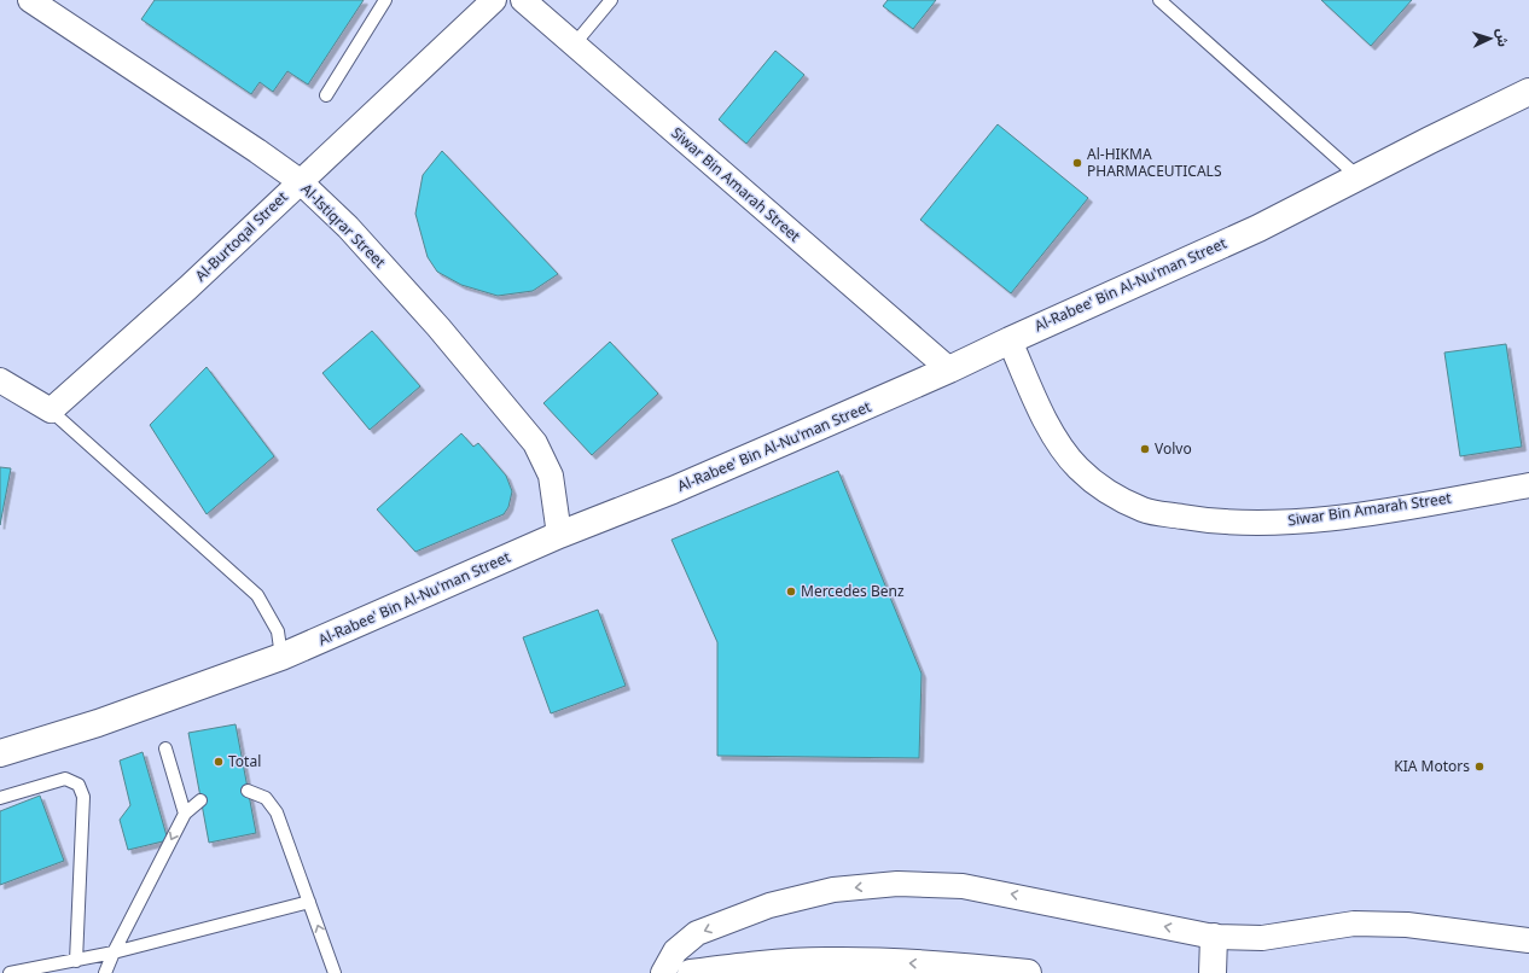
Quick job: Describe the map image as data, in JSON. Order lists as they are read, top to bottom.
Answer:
{
  "streets": {
    "street": [
      "Siwar Bin Amarah Street",
      "Al-Istiqrar Street",
      "Al-Burtoqal Street",
      "Al-Rabee' Bin Al-Nu'man Street"
    ]
  },
  "crossings": [
    ["Siwar Bin Amarah Street", "Al-Rabee' Bin Al-Nu'man Street"],
    ["Al-Istiqrar Street", "Al-Burtoqal Street"],
    ["Al-Istiqrar Street", "Al-Rabee' Bin Al-Nu'man Street"]
  ],
  "places": [
    "Al-HIKMA PHARMACEUTICALS",
    "Volvo",
    "Mercedes Benz",
    "Total",
    "KIA Motors"
  ],
  "north": "right"
}
